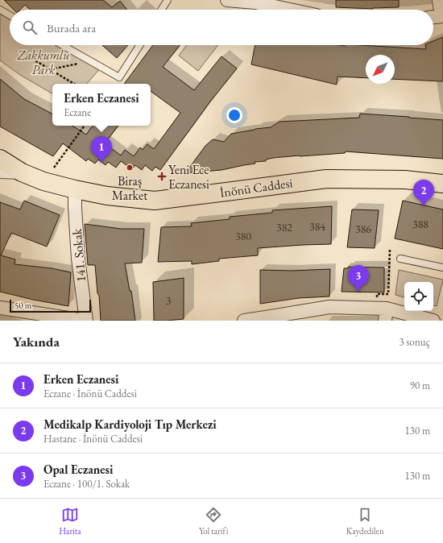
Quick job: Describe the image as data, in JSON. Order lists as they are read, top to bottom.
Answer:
{
  "streets": {
    "main road": ["İnönü Caddesi"],
    "street": ["141. Sokak"]
  },
  "crossings": [
    ["İnönü Caddesi", "141. Sokak"]
  ],
  "parks": ["Zakkumlu Park"],
  "places": {
    "other": ["Biraş Market"],
    "health": ["Yeni Ece Eczanesi"]
  },
  "house_numbers": [
    "388",
    "384",
    "382",
    "386",
    "380",
    "3"
  ],
  "scale_bar": "50 m",
  "north": "bottom left",
  "page": {
    "search": "Burada ara",
    "popup": ["Erken Eczanesi", "Eczane"],
    "pins": ["1", "2", "3"],
    "scale": "50 m",
    "heading": ["Yakında", "3 sonuç"],
    "list": [
      {
        "mark": "1",
        "name": "Erken Eczanesi",
        "note": "Eczane · İnönü Caddesi",
        "value": "90 m"
      },
      {
        "mark": "2",
        "name": "Medikalp Kardiyoloji Tıp Merkezi",
        "note": "Hastane · İnönü Caddesi",
        "value": "130 m"
      },
      {
        "mark": "3",
        "name": "Opal Eczanesi",
        "note": "Eczane · 100/1. Sokak",
        "value": "130 m"
      }
    ],
    "nav": ["Harita", "Yol tarifi", "Kaydedilen"]
  }
}
